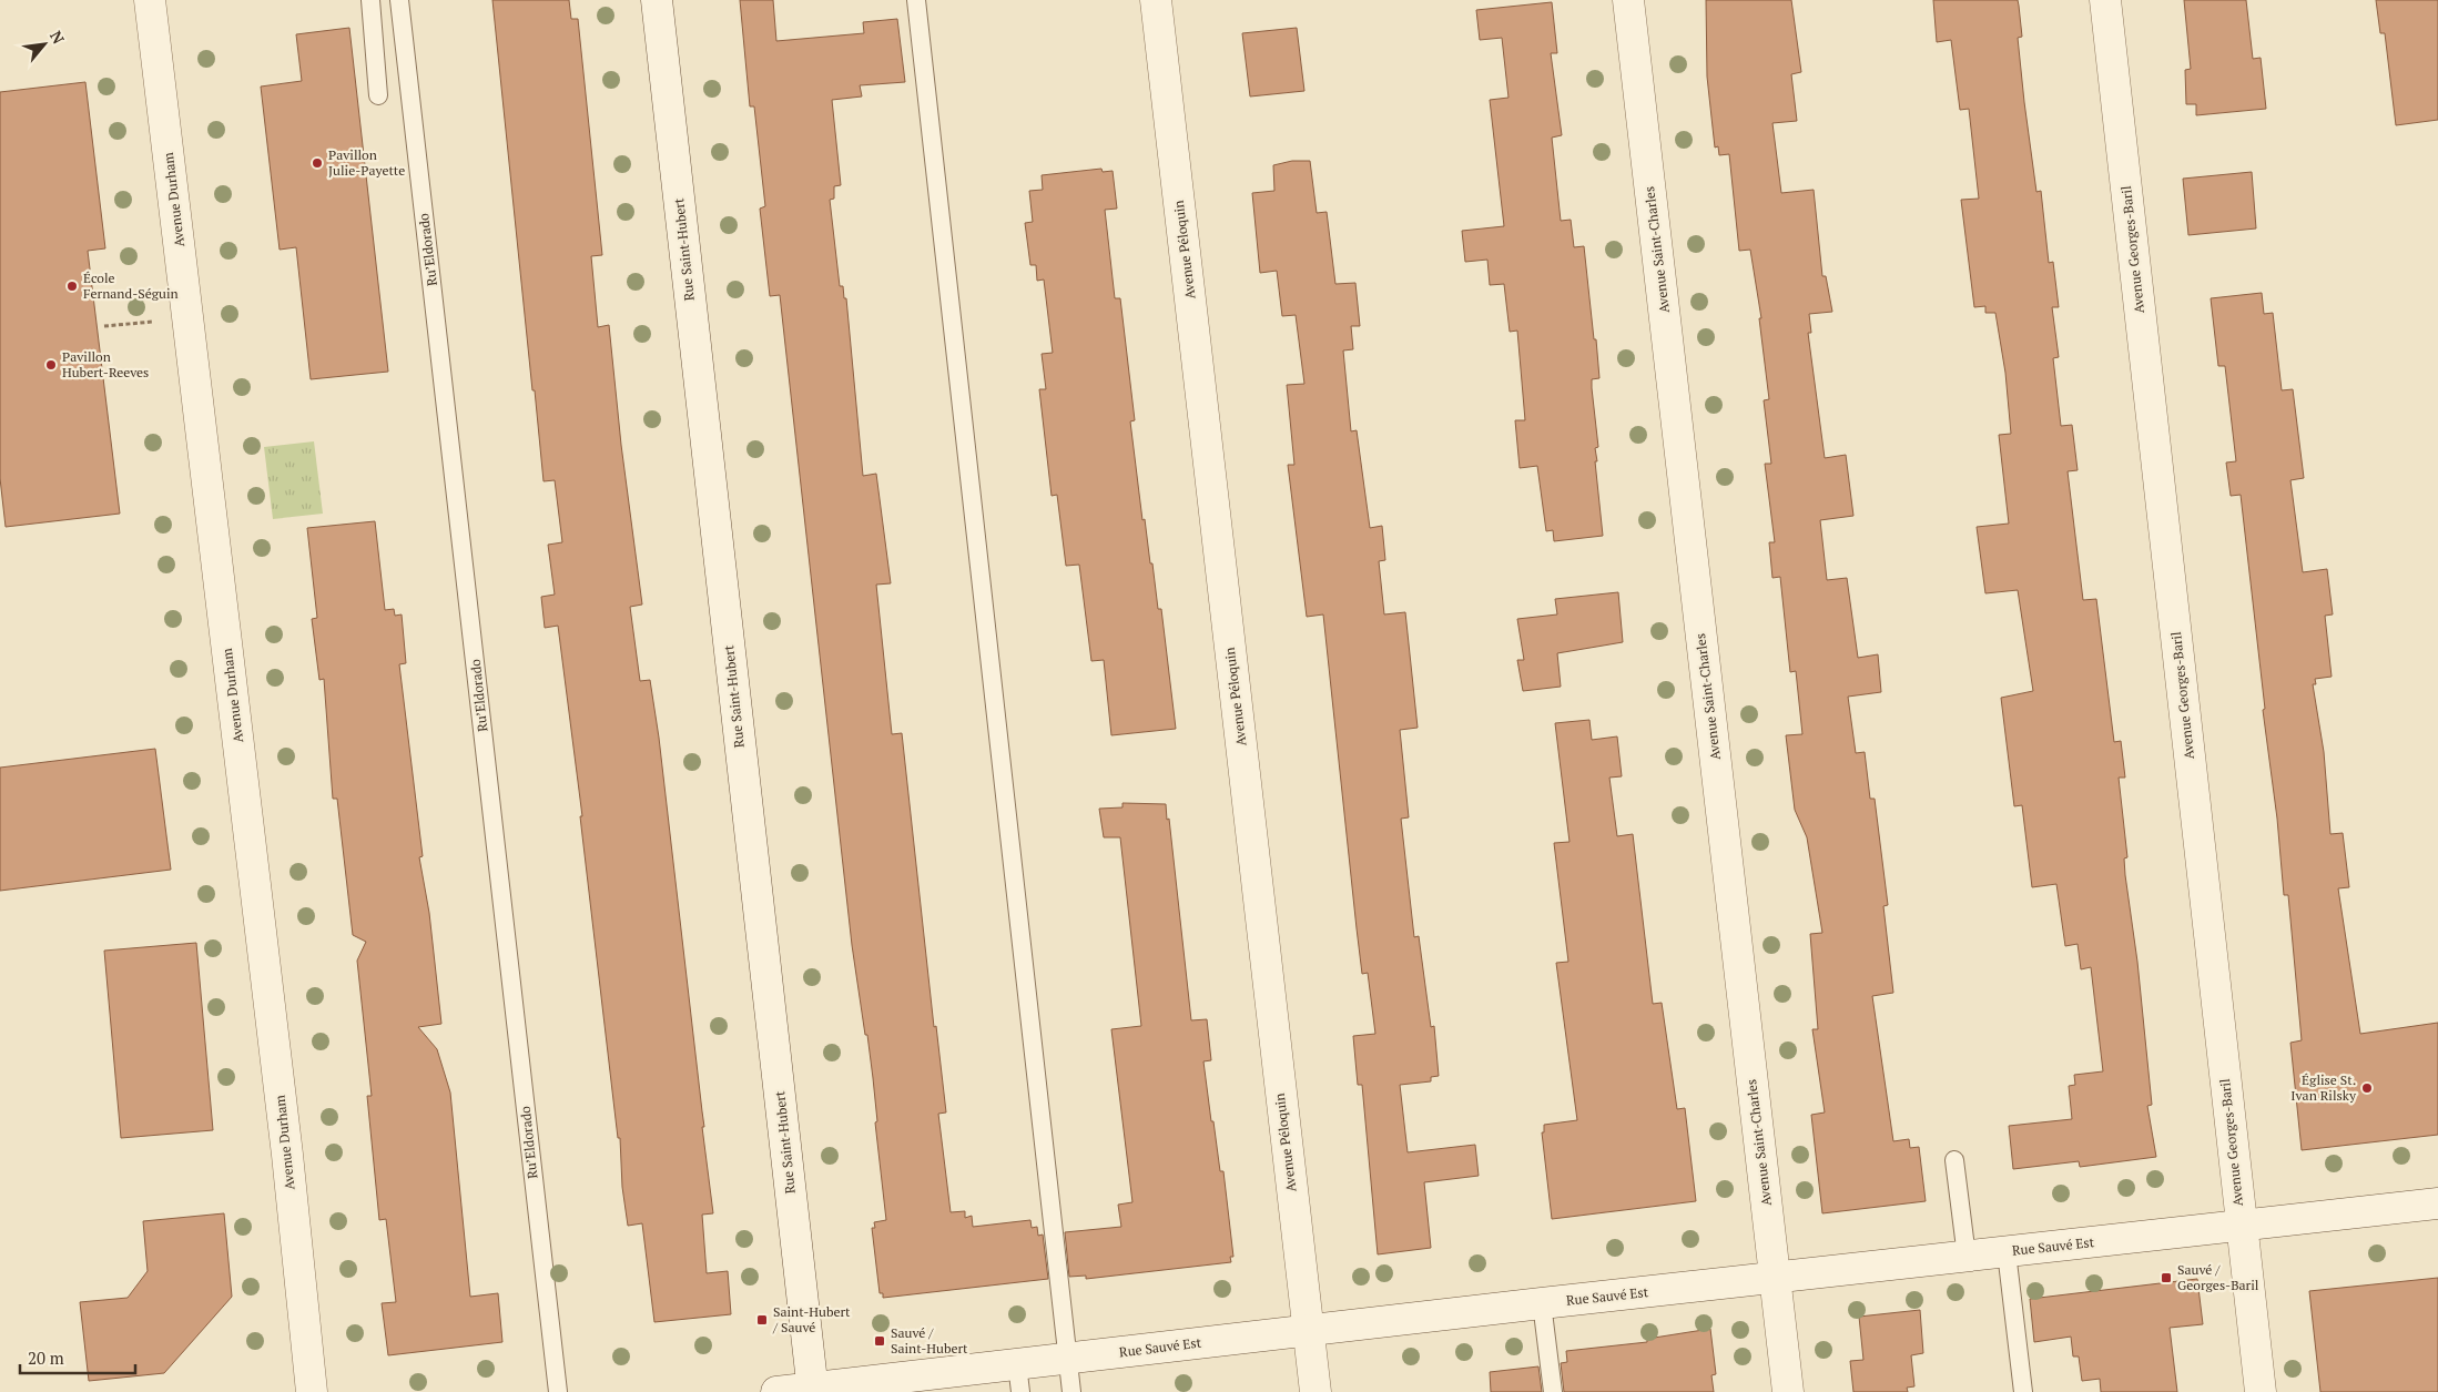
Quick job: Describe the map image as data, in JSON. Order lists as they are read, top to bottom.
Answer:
{
  "streets": {
    "street": [
      "Avenue Durham",
      "Rue Saint-Hubert",
      "Avenue Péloquin",
      "Avenue Saint-Charles",
      "Avenue Georges-Baril",
      "Rue Sauvé Est"
    ],
    "lane": ["Ru’Eldorado"]
  },
  "crossings": [
    ["Rue Saint-Hubert", "Rue Sauvé Est"],
    ["Avenue Péloquin", "Rue Sauvé Est"],
    ["Avenue Saint-Charles", "Rue Sauvé Est"],
    ["Avenue Georges-Baril", "Rue Sauvé Est"]
  ],
  "places": {
    "other": [
      "Pavillon Julie-Payette",
      "École Fernand-Séguin",
      "Pavillon Hubert-Reeves",
      "Église St. Ivan Rilsky"
    ],
    "transit": ["Sauvé / Georges-Baril", "Saint-Hubert / Sauvé", "Sauvé / Saint-Hubert"]
  },
  "scale_bar": "20 m",
  "north": "top right"
}
